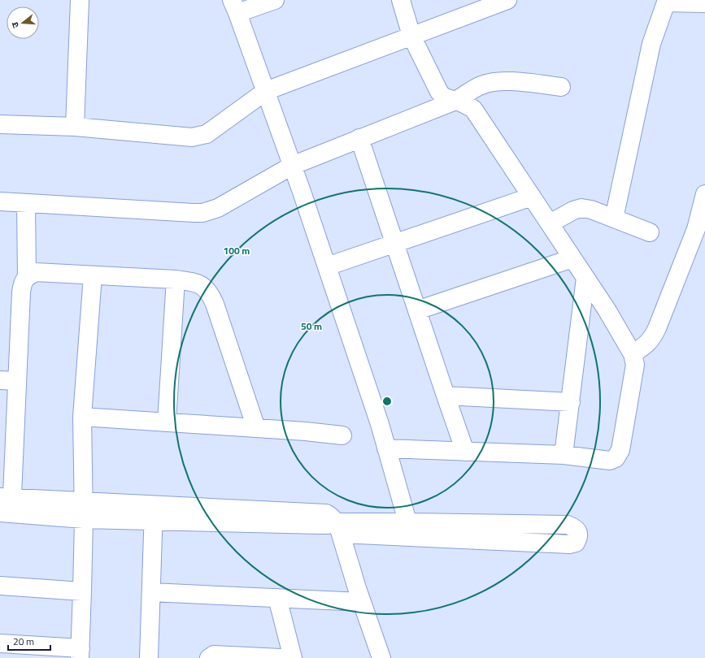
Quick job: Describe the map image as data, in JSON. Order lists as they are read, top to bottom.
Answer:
{
  "scale_bar": "20 m",
  "north": "left",
  "rings": ["100 m", "50 m"]
}
